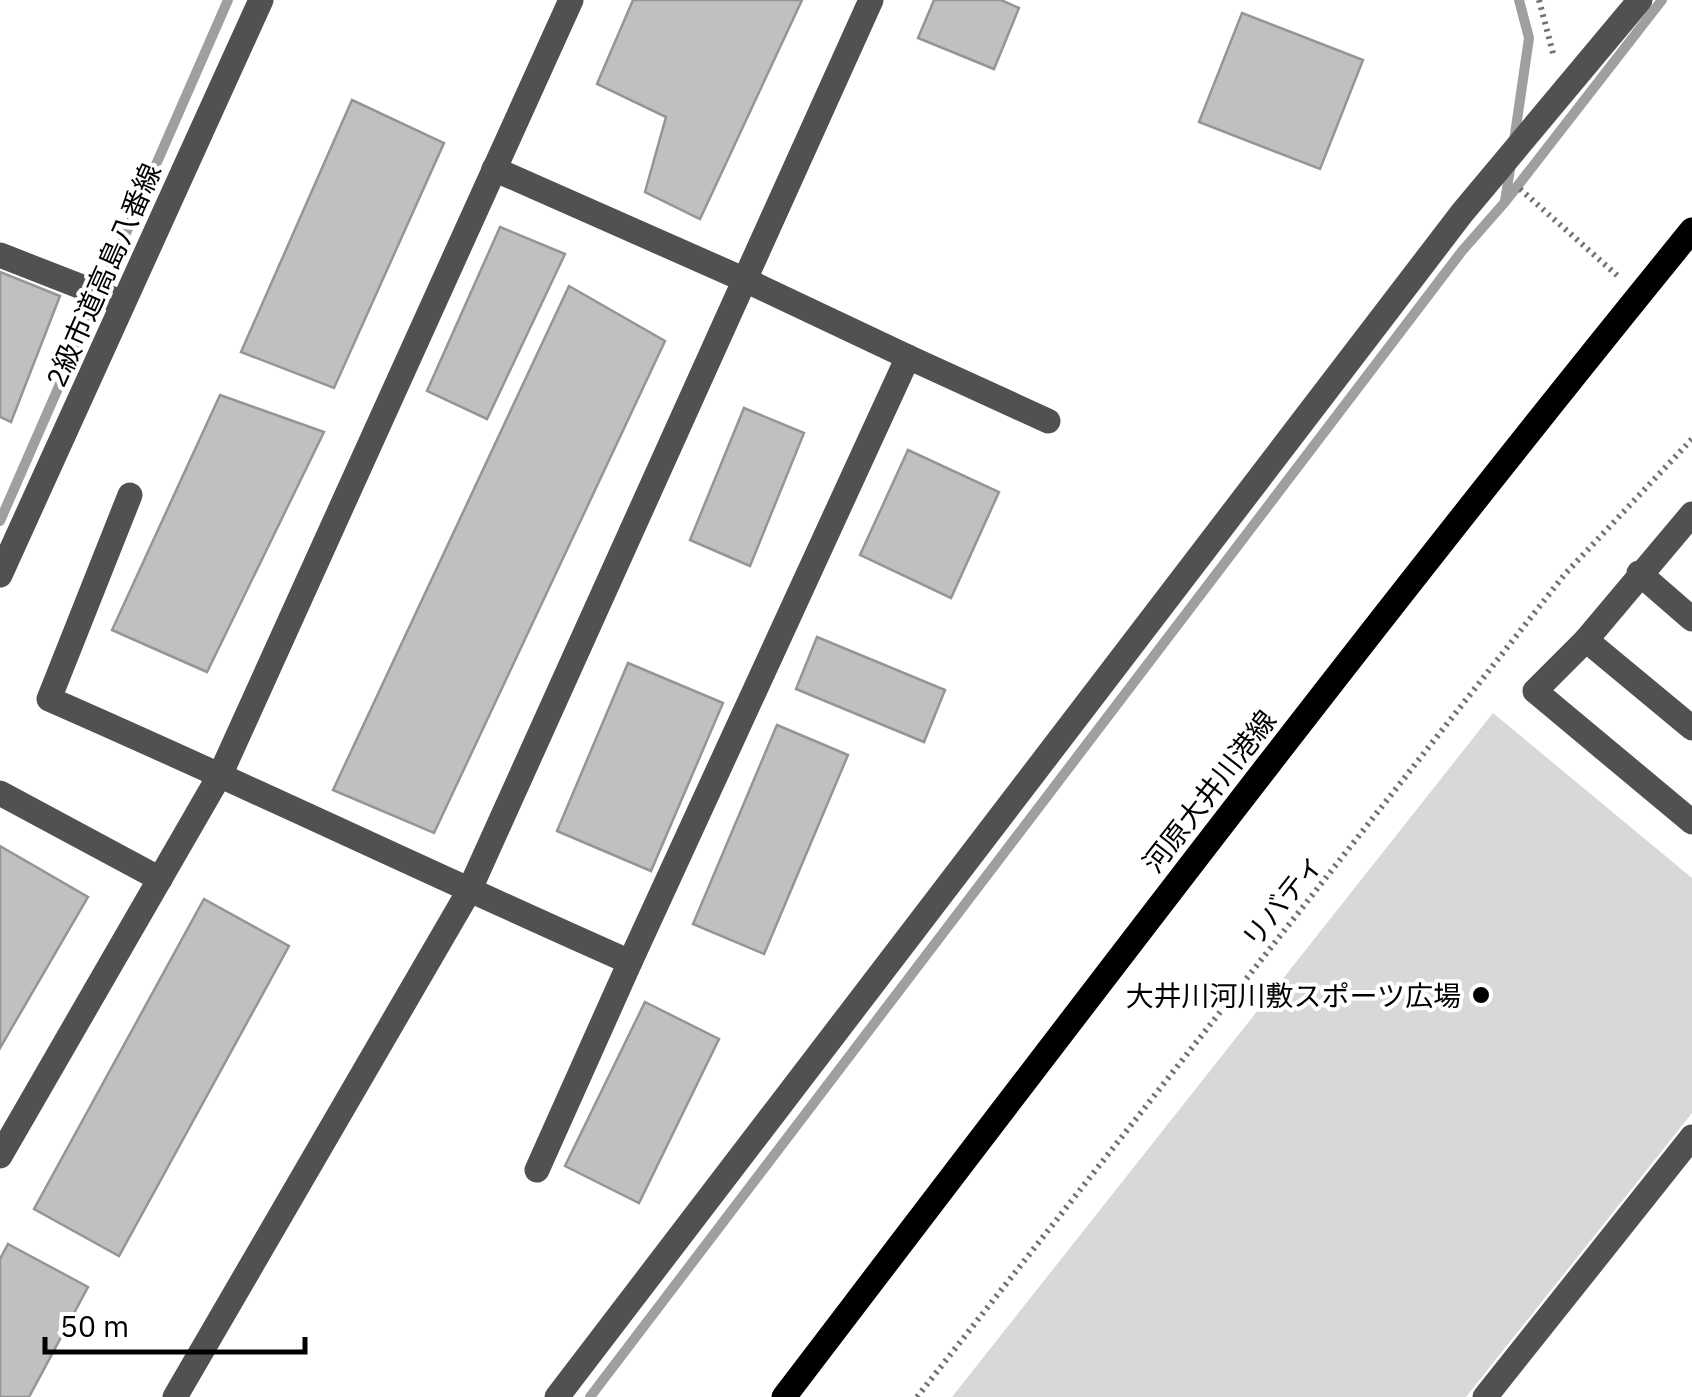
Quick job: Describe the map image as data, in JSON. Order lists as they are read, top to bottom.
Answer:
{
  "streets": {
    "main road": ["河原大井川港線"],
    "street": ["2級市道高島八番線"],
    "path": ["リバティ"]
  },
  "places": ["大井川河川敷スポーツ広場"],
  "scale_bar": "50 m"
}
